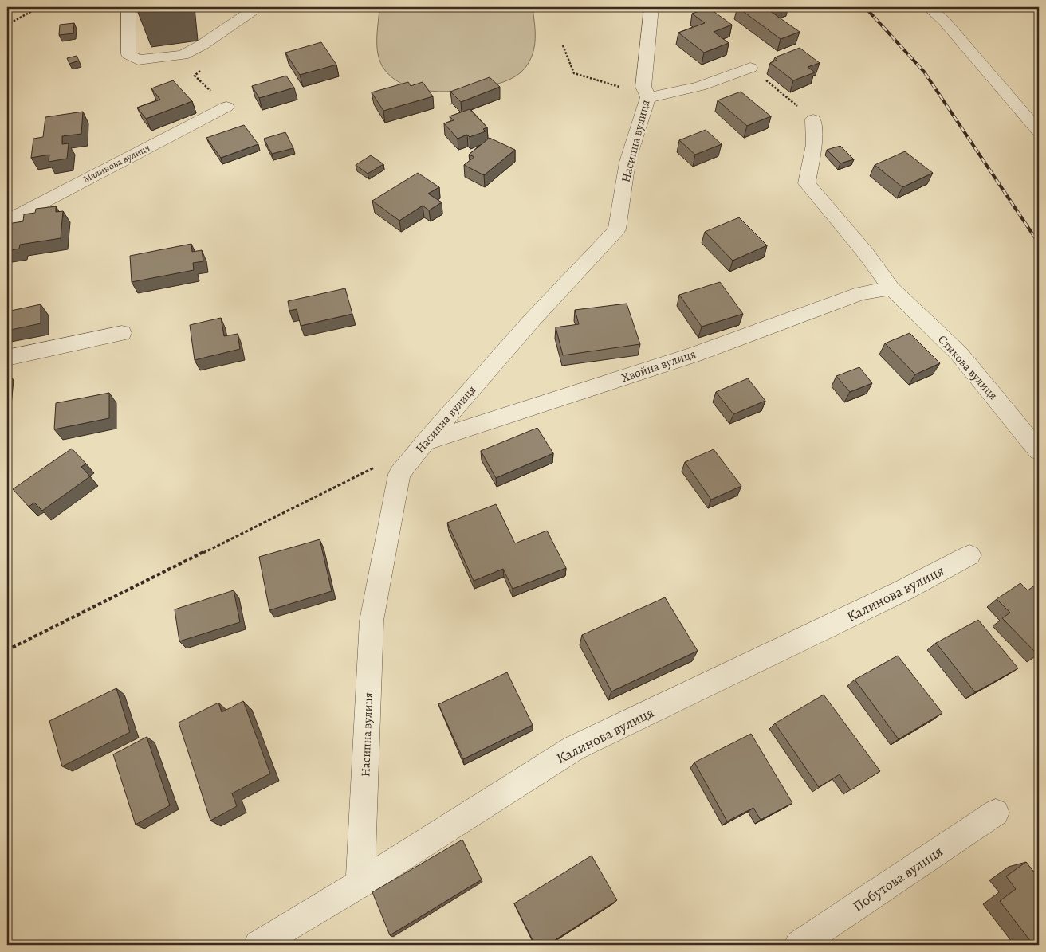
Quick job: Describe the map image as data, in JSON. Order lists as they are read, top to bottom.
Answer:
{
  "streets": {
    "street": [
      "Насипна вулиця",
      "Малинова вулиця",
      "Хвойна вулиця",
      "Стикова вулиця",
      "Калинова вулиця",
      "Побутова вулиця"
    ]
  },
  "crossings": [
    ["Насипна вулиця", "Хвойна вулиця"],
    ["Насипна вулиця", "Калинова вулиця"],
    ["Хвойна вулиця", "Стикова вулиця"]
  ]
}
